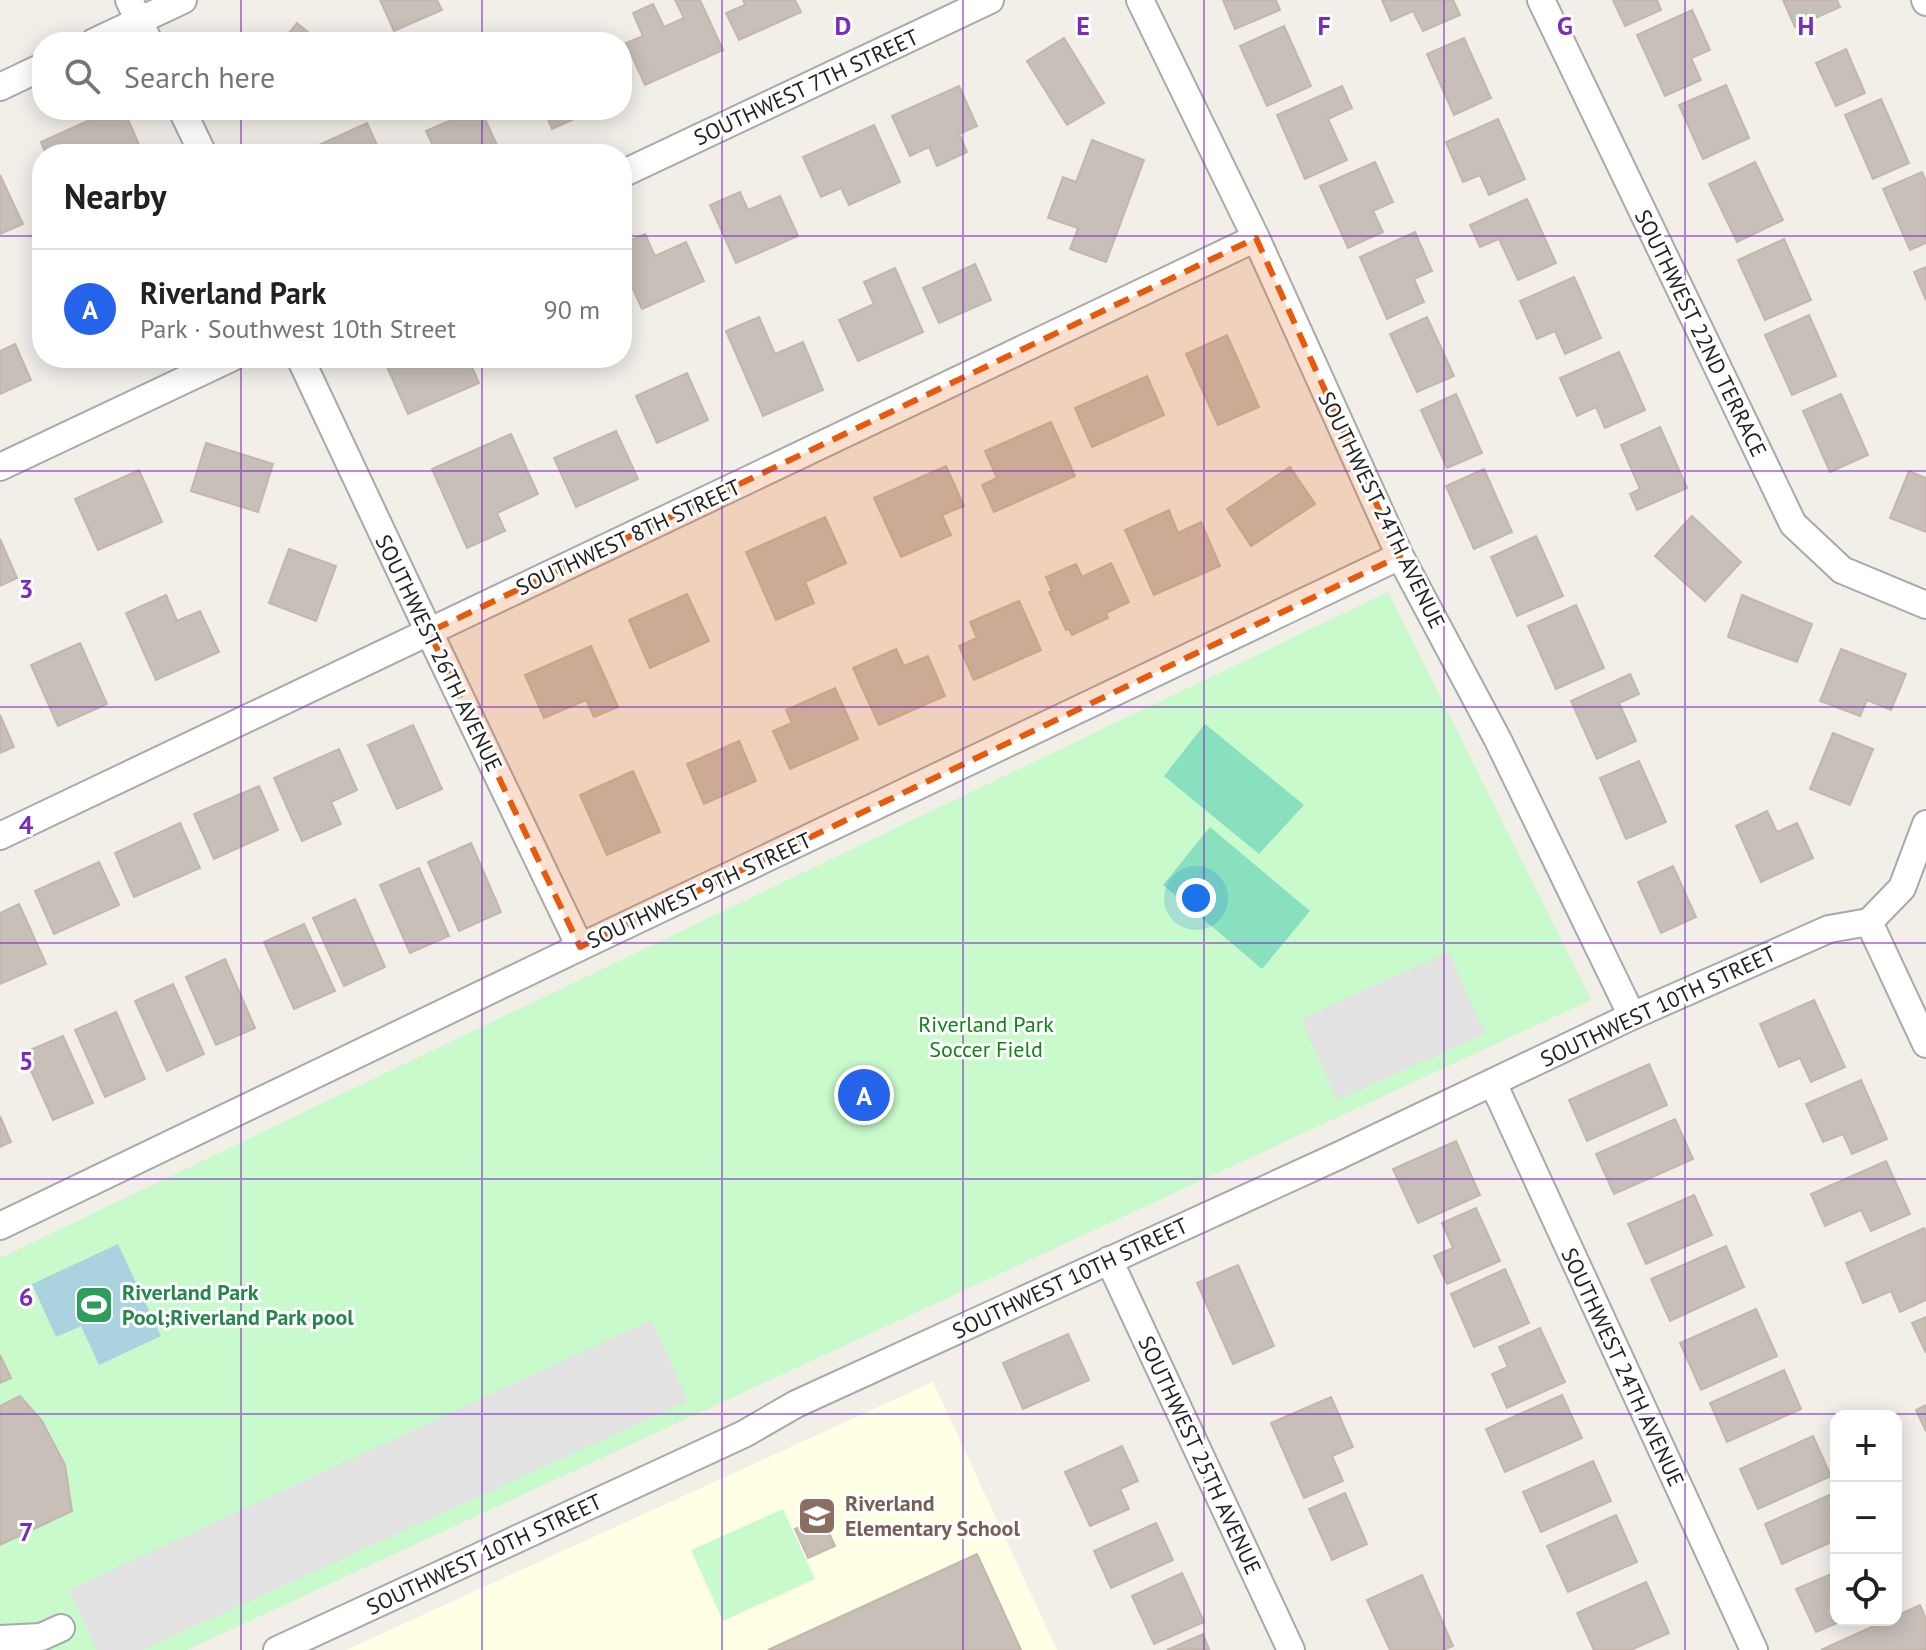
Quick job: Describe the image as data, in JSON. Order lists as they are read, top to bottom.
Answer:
{
  "streets": {
    "street": [
      "SOUTHWEST 7TH STREET",
      "SOUTHWEST 22ND TERRACE",
      "SOUTHWEST 24TH AVENUE",
      "SOUTHWEST 8TH STREET",
      "SOUTHWEST 26TH AVENUE",
      "SOUTHWEST 9TH STREET",
      "SOUTHWEST 10TH STREET",
      "SOUTHWEST 25TH AVENUE"
    ]
  },
  "crossings": [
    ["SOUTHWEST 24TH AVENUE", "SOUTHWEST 8TH STREET"],
    ["SOUTHWEST 24TH AVENUE", "SOUTHWEST 9TH STREET"],
    ["SOUTHWEST 24TH AVENUE", "SOUTHWEST 10TH STREET"],
    ["SOUTHWEST 8TH STREET", "SOUTHWEST 26TH AVENUE"],
    ["SOUTHWEST 26TH AVENUE", "SOUTHWEST 9TH STREET"],
    ["SOUTHWEST 10TH STREET", "SOUTHWEST 25TH AVENUE"]
  ],
  "parks": ["Riverland Park Soccer Field"],
  "places": {
    "sports": ["Riverland Park Pool;Riverland Park pool"],
    "school or university": ["Riverland Elementary School"]
  },
  "page": {
    "search": "Search here",
    "heading": "Nearby",
    "list": [
      {
        "mark": "A",
        "name": "Riverland Park",
        "note": "Park · Southwest 10th Street",
        "value": "90 m"
      }
    ],
    "pins": "A",
    "map_buttons": ["+", "−"]
  },
  "grid": {
    "columns": [
      "D",
      "E",
      "F",
      "G",
      "H"
    ],
    "rows": [
      "3",
      "4",
      "5",
      "6",
      "7"
    ]
  }
}
